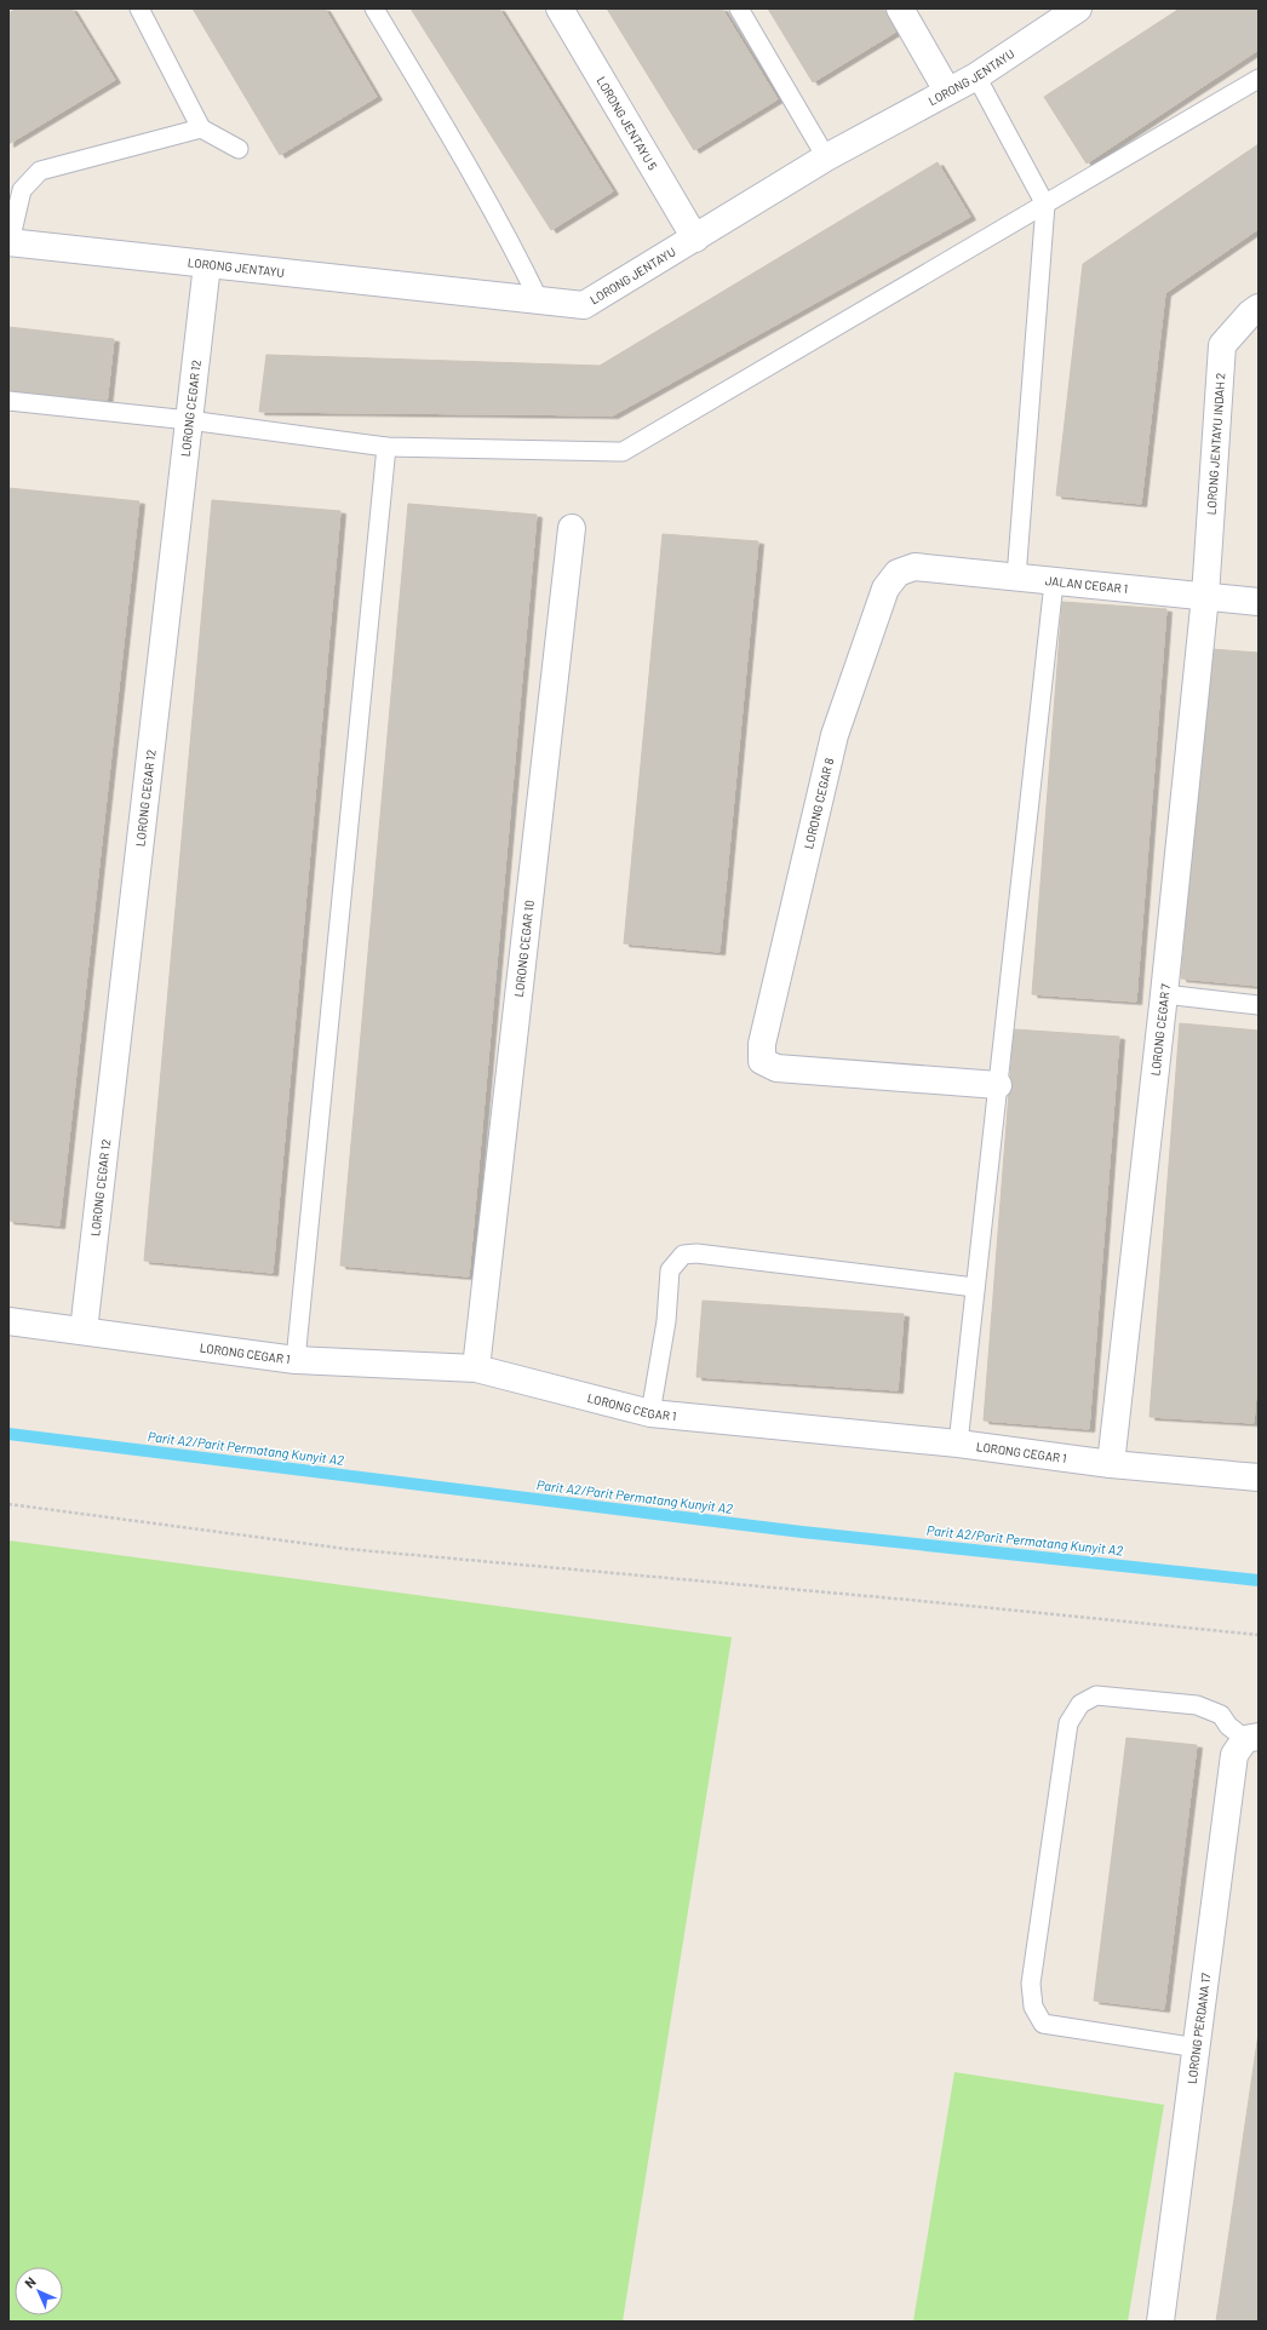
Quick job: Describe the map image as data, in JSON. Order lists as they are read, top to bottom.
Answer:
{
  "streets": {
    "street": [
      "LORONG JENTAYU",
      "LORONG JENTAYU 5",
      "LORONG CEGAR 12",
      "LORONG JENTAYU INDAH 2",
      "JALAN CEGAR 1",
      "LORONG CEGAR 8",
      "LORONG CEGAR 10",
      "LORONG CEGAR 7",
      "LORONG CEGAR 1",
      "LORONG PERDANA 17"
    ]
  },
  "crossings": [
    ["LORONG JENTAYU", "LORONG JENTAYU 5"],
    ["LORONG JENTAYU", "LORONG CEGAR 12"],
    ["LORONG CEGAR 12", "LORONG CEGAR 1"],
    ["LORONG JENTAYU INDAH 2", "JALAN CEGAR 1"],
    ["LORONG JENTAYU INDAH 2", "LORONG CEGAR 7"],
    ["JALAN CEGAR 1", "LORONG CEGAR 8"],
    ["JALAN CEGAR 1", "LORONG CEGAR 7"],
    ["LORONG CEGAR 10", "LORONG CEGAR 1"],
    ["LORONG CEGAR 7", "LORONG CEGAR 1"]
  ],
  "water": ["Parit A2/Parit Permatang Kunyit A2"],
  "north": "top left"
}
